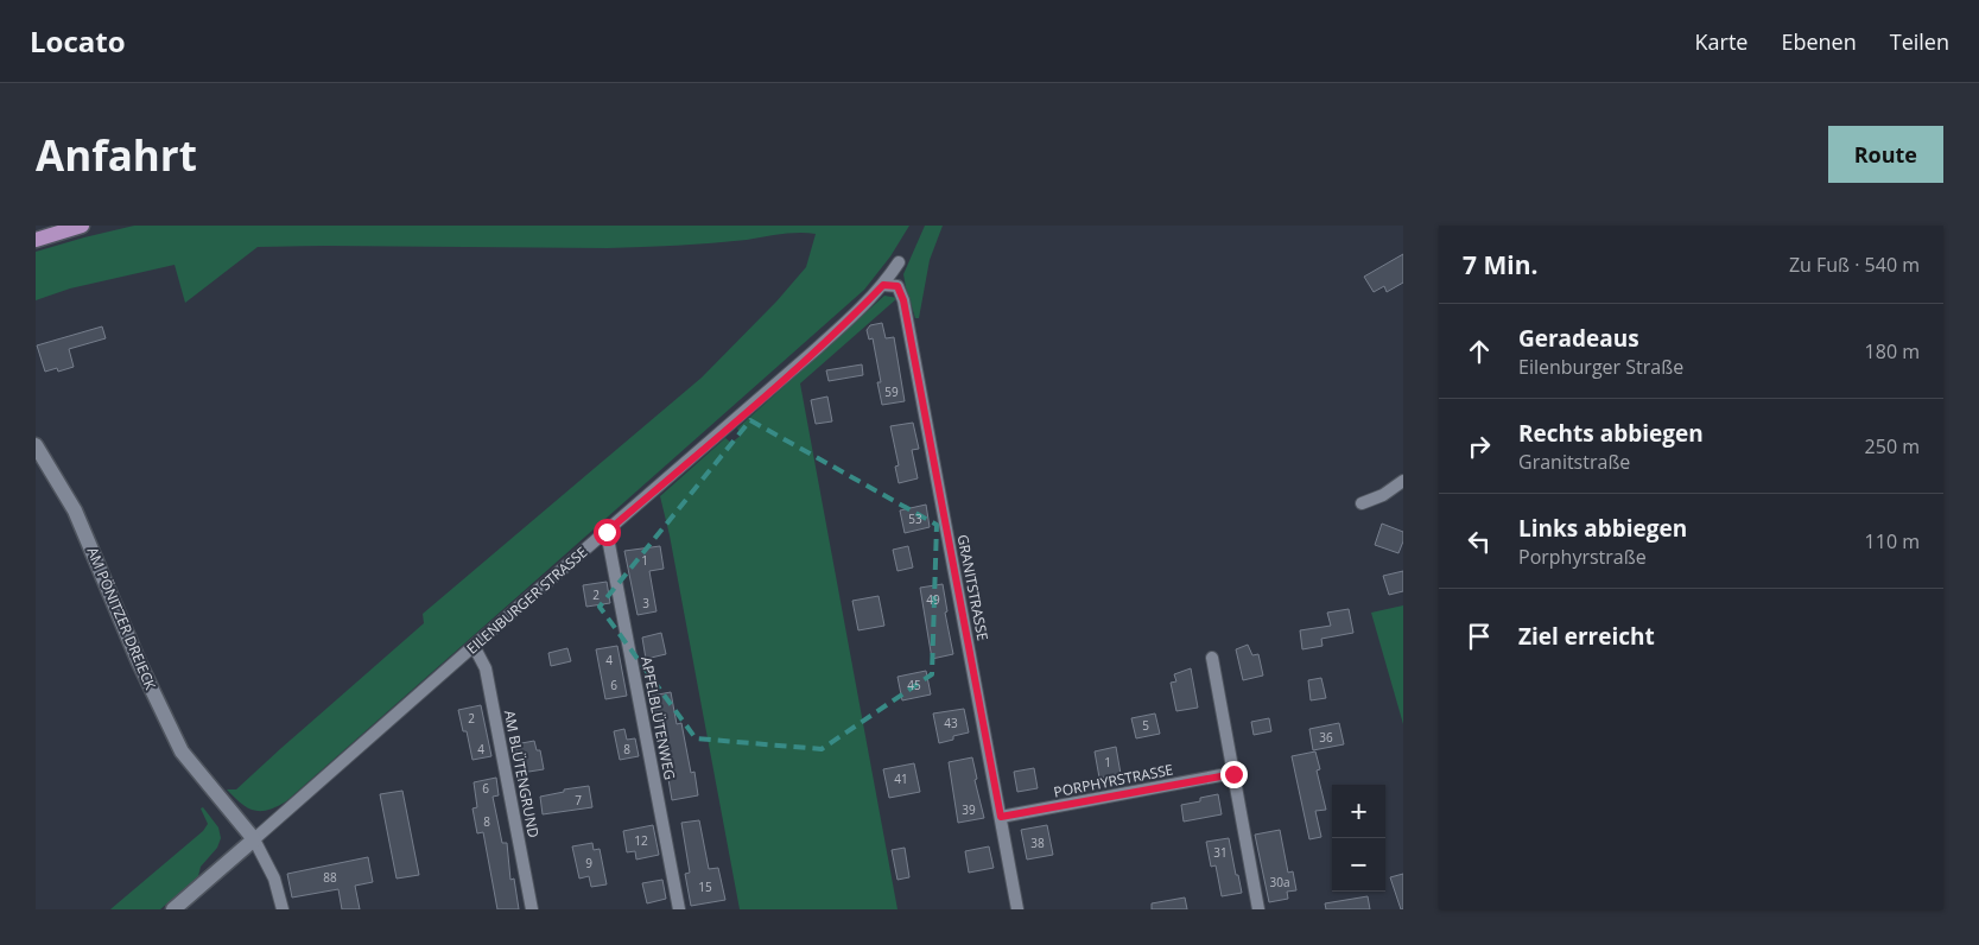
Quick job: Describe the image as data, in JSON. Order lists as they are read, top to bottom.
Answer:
{
  "streets": {
    "street": [
      "GRANITSTRASSE",
      "EILENBURGER STRASSE",
      "AM PÖNITZER DREIECK",
      "APFELBLÜTENWEG",
      "AM BLÜTENGRUND",
      "PORPHYRSTRASSE"
    ]
  },
  "crossings": [
    ["GRANITSTRASSE", "EILENBURGER STRASSE"],
    ["GRANITSTRASSE", "PORPHYRSTRASSE"],
    ["EILENBURGER STRASSE", "AM PÖNITZER DREIECK"],
    ["EILENBURGER STRASSE", "APFELBLÜTENWEG"],
    ["EILENBURGER STRASSE", "AM BLÜTENGRUND"]
  ],
  "house_numbers": [
    "59",
    "53",
    "1",
    "2",
    "49",
    "3",
    "4",
    "6",
    "45",
    "2",
    "43",
    "5",
    "36",
    "4",
    "8",
    "1",
    "41",
    "6",
    "7",
    "39",
    "8",
    "12",
    "38",
    "31",
    "9",
    "88",
    "30a",
    "15"
  ],
  "page": {
    "header": "Locato",
    "nav": ["Karte", "Ebenen", "Teilen"],
    "buttons": "Route",
    "title": "Anfahrt",
    "heading": ["7 Min.", "Zu Fuß · 540 m"],
    "list": [
      ["Geradeaus", "Eilenburger Straße", "180 m"],
      ["Rechts abbiegen", "Granitstraße", "250 m"],
      ["Links abbiegen", "Porphyrstraße", "110 m"],
      "Ziel erreicht"
    ],
    "map_buttons": ["+", "−"]
  }
}
